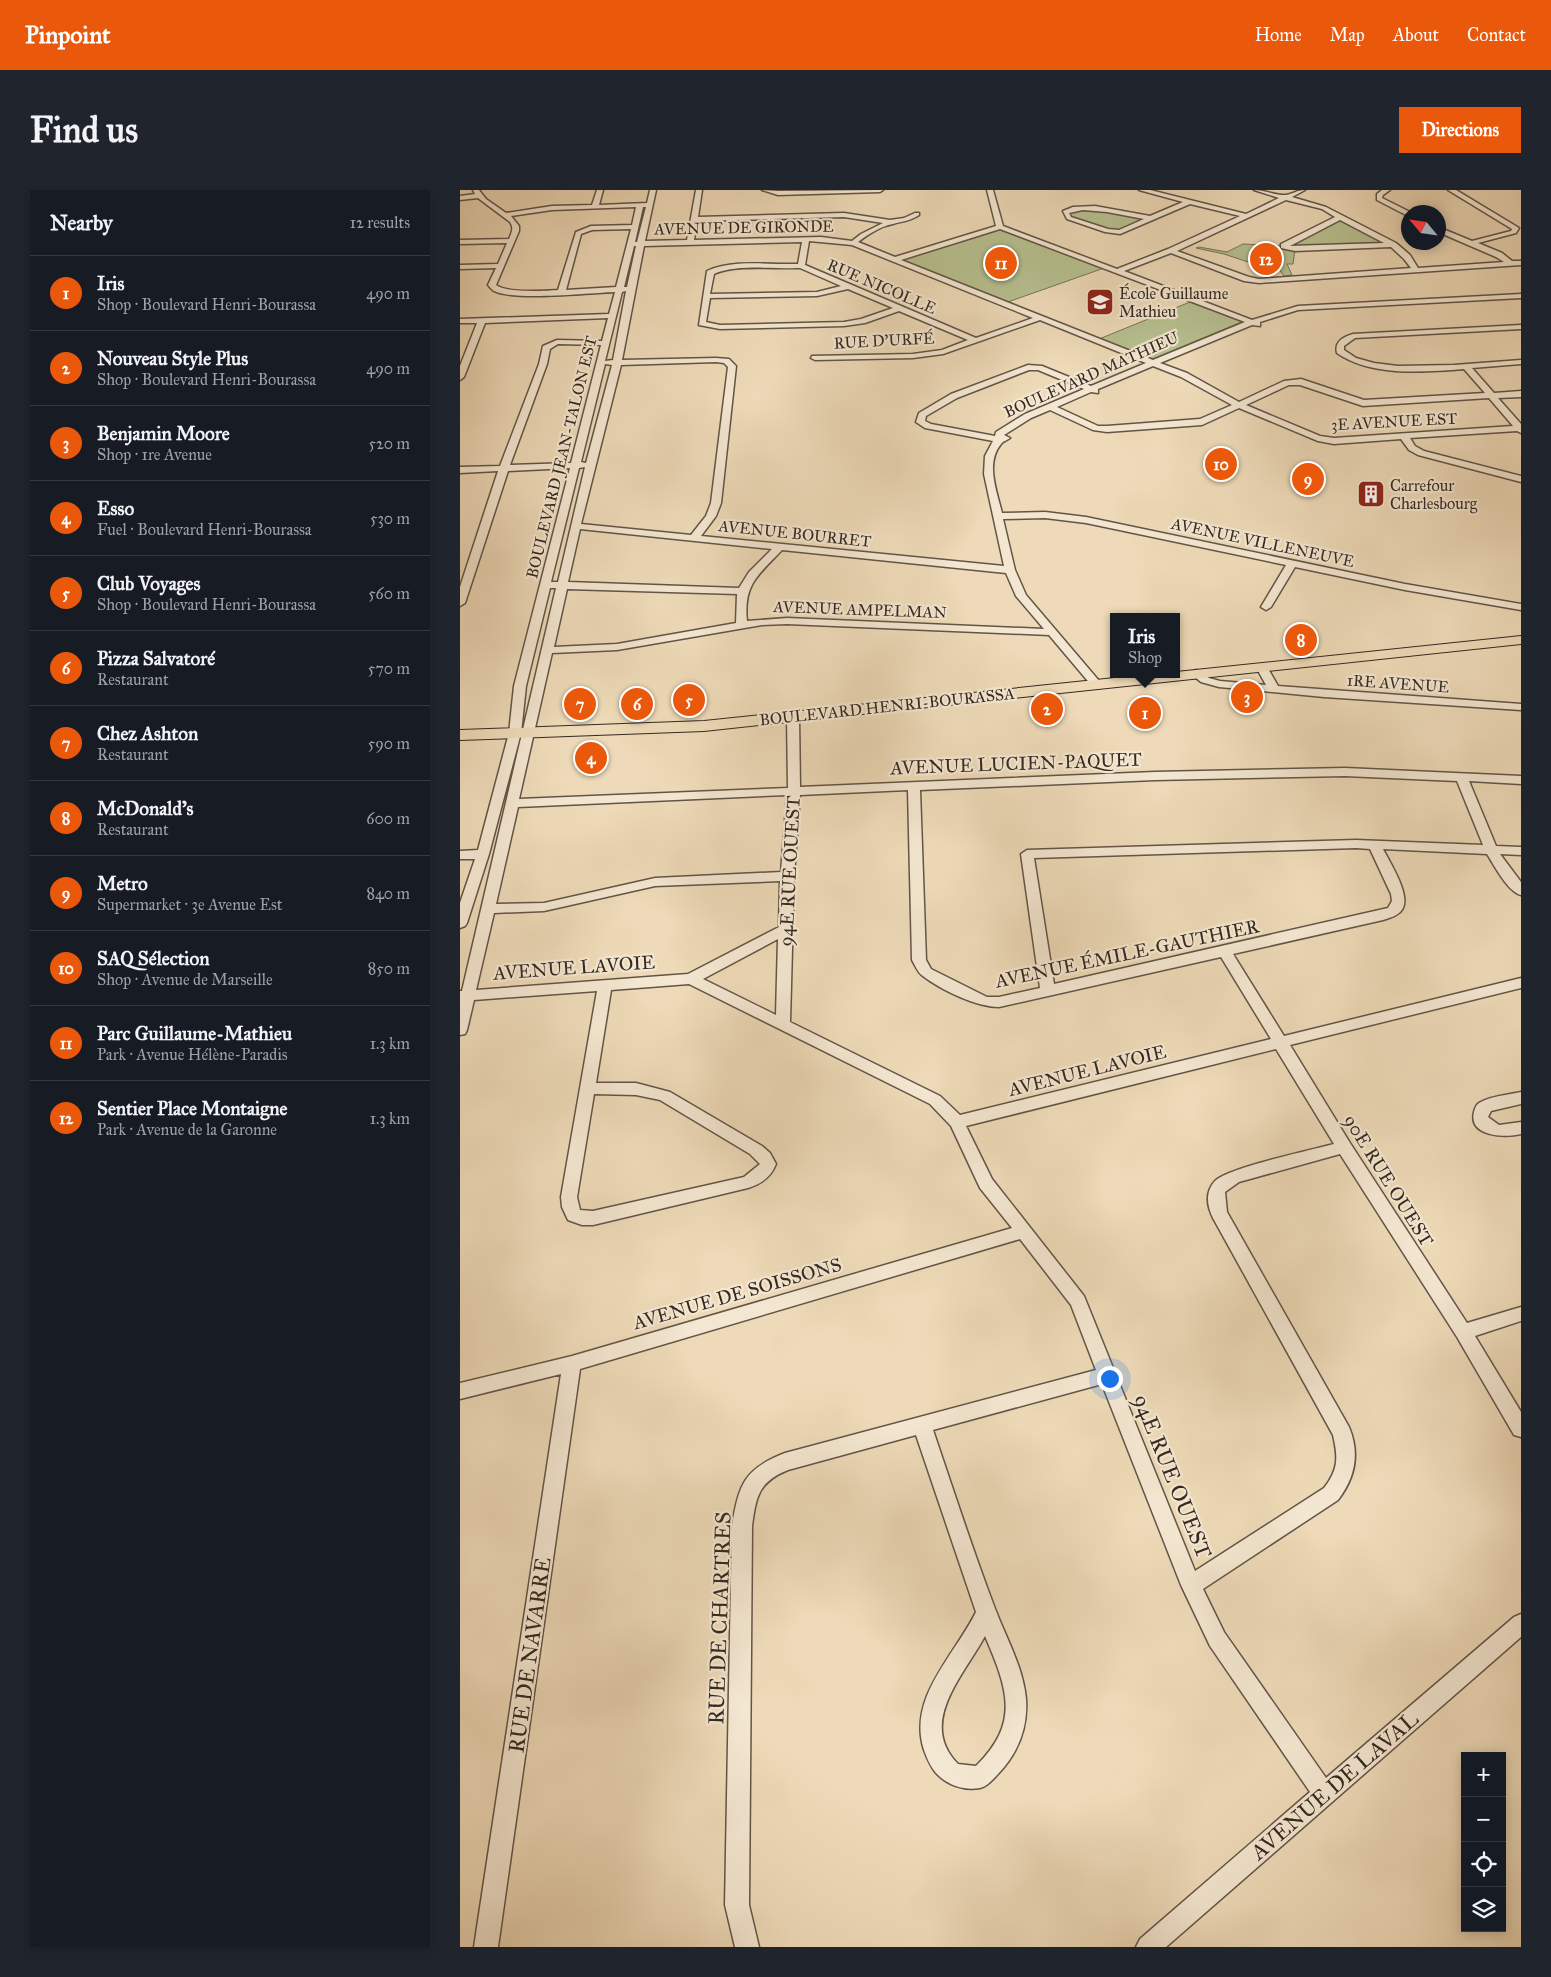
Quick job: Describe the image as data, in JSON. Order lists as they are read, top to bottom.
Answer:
{
  "streets": {
    "main road": ["BOULEVARD HENRI-BOURASSA"],
    "street": [
      "AVENUE DE GIRONDE",
      "RUE NICOLLE",
      "RUE D'URFÉ",
      "BOULEVARD MATHIEU",
      "3E AVENUE EST",
      "BOULEVARD JEAN-TALON EST",
      "AVENUE BOURRET",
      "AVENUE VILLENEUVE",
      "AVENUE AMPELMAN",
      "1RE AVENUE",
      "AVENUE LUCIEN-PAQUET",
      "94E RUE OUEST",
      "AVENUE ÉMILE-GAUTHIER",
      "AVENUE LAVOIE",
      "90E RUE OUEST",
      "AVENUE DE SOISSONS",
      "RUE DE CHARTRES",
      "RUE DE NAVARRE",
      "AVENUE DE LAVAL"
    ]
  },
  "crossings": [
    ["AVENUE DE GIRONDE", "RUE NICOLLE"],
    ["AVENUE DE GIRONDE", "RUE D'URFÉ"],
    ["AVENUE DE GIRONDE", "BOULEVARD MATHIEU"],
    ["AVENUE DE GIRONDE", "3E AVENUE EST"],
    ["AVENUE DE GIRONDE", "BOULEVARD JEAN-TALON EST"],
    ["RUE NICOLLE", "RUE D'URFÉ"],
    ["BOULEVARD MATHIEU", "3E AVENUE EST"],
    ["BOULEVARD MATHIEU", "AVENUE BOURRET"],
    ["BOULEVARD MATHIEU", "AVENUE VILLENEUVE"],
    ["BOULEVARD MATHIEU", "AVENUE AMPELMAN"],
    ["BOULEVARD MATHIEU", "BOULEVARD HENRI-BOURASSA"],
    ["BOULEVARD JEAN-TALON EST", "AVENUE BOURRET"],
    ["BOULEVARD JEAN-TALON EST", "AVENUE AMPELMAN"],
    ["BOULEVARD JEAN-TALON EST", "BOULEVARD HENRI-BOURASSA"],
    ["1RE AVENUE", "BOULEVARD HENRI-BOURASSA"],
    ["BOULEVARD HENRI-BOURASSA", "94E RUE OUEST"],
    ["AVENUE LUCIEN-PAQUET", "94E RUE OUEST"],
    ["AVENUE LUCIEN-PAQUET", "AVENUE ÉMILE-GAUTHIER"],
    ["94E RUE OUEST", "AVENUE LAVOIE"],
    ["94E RUE OUEST", "AVENUE DE SOISSONS"],
    ["94E RUE OUEST", "RUE DE CHARTRES"],
    ["94E RUE OUEST", "AVENUE DE LAVAL"],
    ["AVENUE ÉMILE-GAUTHIER", "90E RUE OUEST"],
    ["AVENUE LAVOIE", "90E RUE OUEST"],
    ["AVENUE DE SOISSONS", "RUE DE NAVARRE"]
  ],
  "places": {
    "school or university": ["École Guillaume Mathieu"],
    "building": ["Carrefour Charlesbourg"]
  },
  "north": "top left",
  "page": {
    "header": "Pinpoint",
    "nav": [
      "Home",
      "Map",
      "About",
      "Contact"
    ],
    "buttons": "Directions",
    "title": "Find us",
    "heading": ["Nearby", "12 results"],
    "pins": [
      "12",
      "11",
      "10",
      "9",
      "8",
      "3",
      "5",
      "6",
      "7",
      "2",
      "1",
      "4"
    ],
    "list": [
      {
        "mark": "1",
        "name": "Iris",
        "note": "Shop · Boulevard Henri-Bourassa",
        "value": "490 m"
      },
      {
        "mark": "2",
        "name": "Nouveau Style Plus",
        "note": "Shop · Boulevard Henri-Bourassa",
        "value": "490 m"
      },
      {
        "mark": "3",
        "name": "Benjamin Moore",
        "note": "Shop · 1re Avenue",
        "value": "520 m"
      },
      {
        "mark": "4",
        "name": "Esso",
        "note": "Fuel · Boulevard Henri-Bourassa",
        "value": "530 m"
      },
      {
        "mark": "5",
        "name": "Club Voyages",
        "note": "Shop · Boulevard Henri-Bourassa",
        "value": "560 m"
      },
      {
        "mark": "6",
        "name": "Pizza Salvatoré",
        "note": "Restaurant",
        "value": "570 m"
      },
      {
        "mark": "7",
        "name": "Chez Ashton",
        "note": "Restaurant",
        "value": "590 m"
      },
      {
        "mark": "8",
        "name": "McDonald's",
        "note": "Restaurant",
        "value": "600 m"
      },
      {
        "mark": "9",
        "name": "Metro",
        "note": "Supermarket · 3e Avenue Est",
        "value": "840 m"
      },
      {
        "mark": "10",
        "name": "SAQ Sélection",
        "note": "Shop · Avenue de Marseille",
        "value": "850 m"
      },
      {
        "mark": "11",
        "name": "Parc Guillaume-Mathieu",
        "note": "Park · Avenue Hélène-Paradis",
        "value": "1.3 km"
      },
      {
        "mark": "12",
        "name": "Sentier Place Montaigne",
        "note": "Park · Avenue de la Garonne",
        "value": "1.3 km"
      }
    ],
    "popup": ["Iris", "Shop"],
    "map_buttons": ["+", "−"]
  }
}
